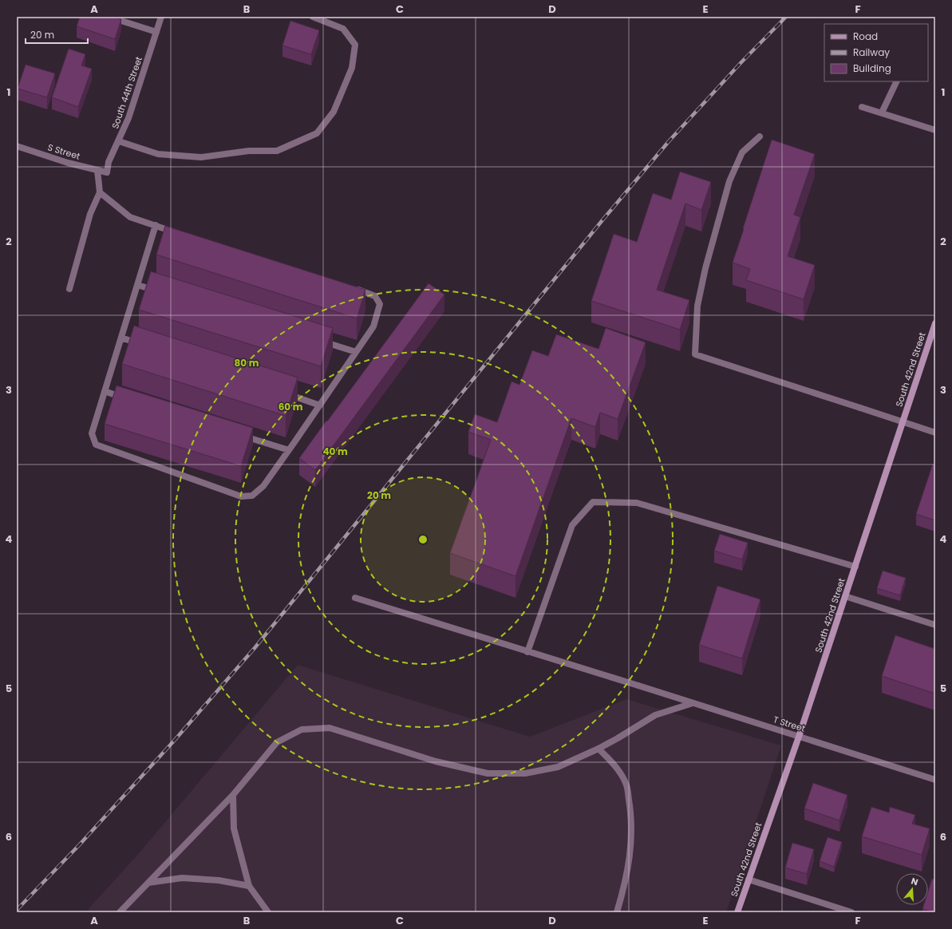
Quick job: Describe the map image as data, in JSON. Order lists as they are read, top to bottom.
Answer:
{
  "streets": {
    "street": [
      "South 44th Street",
      "S Street",
      "South 42nd Street",
      "T Street"
    ]
  },
  "crossings": [
    ["South 44th Street", "S Street"],
    ["South 42nd Street", "T Street"]
  ],
  "legend": ["Road", "Railway", "Building"],
  "scale_bar": "20 m",
  "north": "top",
  "grid": {
    "columns": [
      "A",
      "B",
      "C",
      "D",
      "E",
      "F"
    ],
    "rows": [
      "1",
      "2",
      "3",
      "4",
      "5",
      "6"
    ]
  },
  "rings": [
    "80 m",
    "60 m",
    "40 m",
    "20 m"
  ]
}
